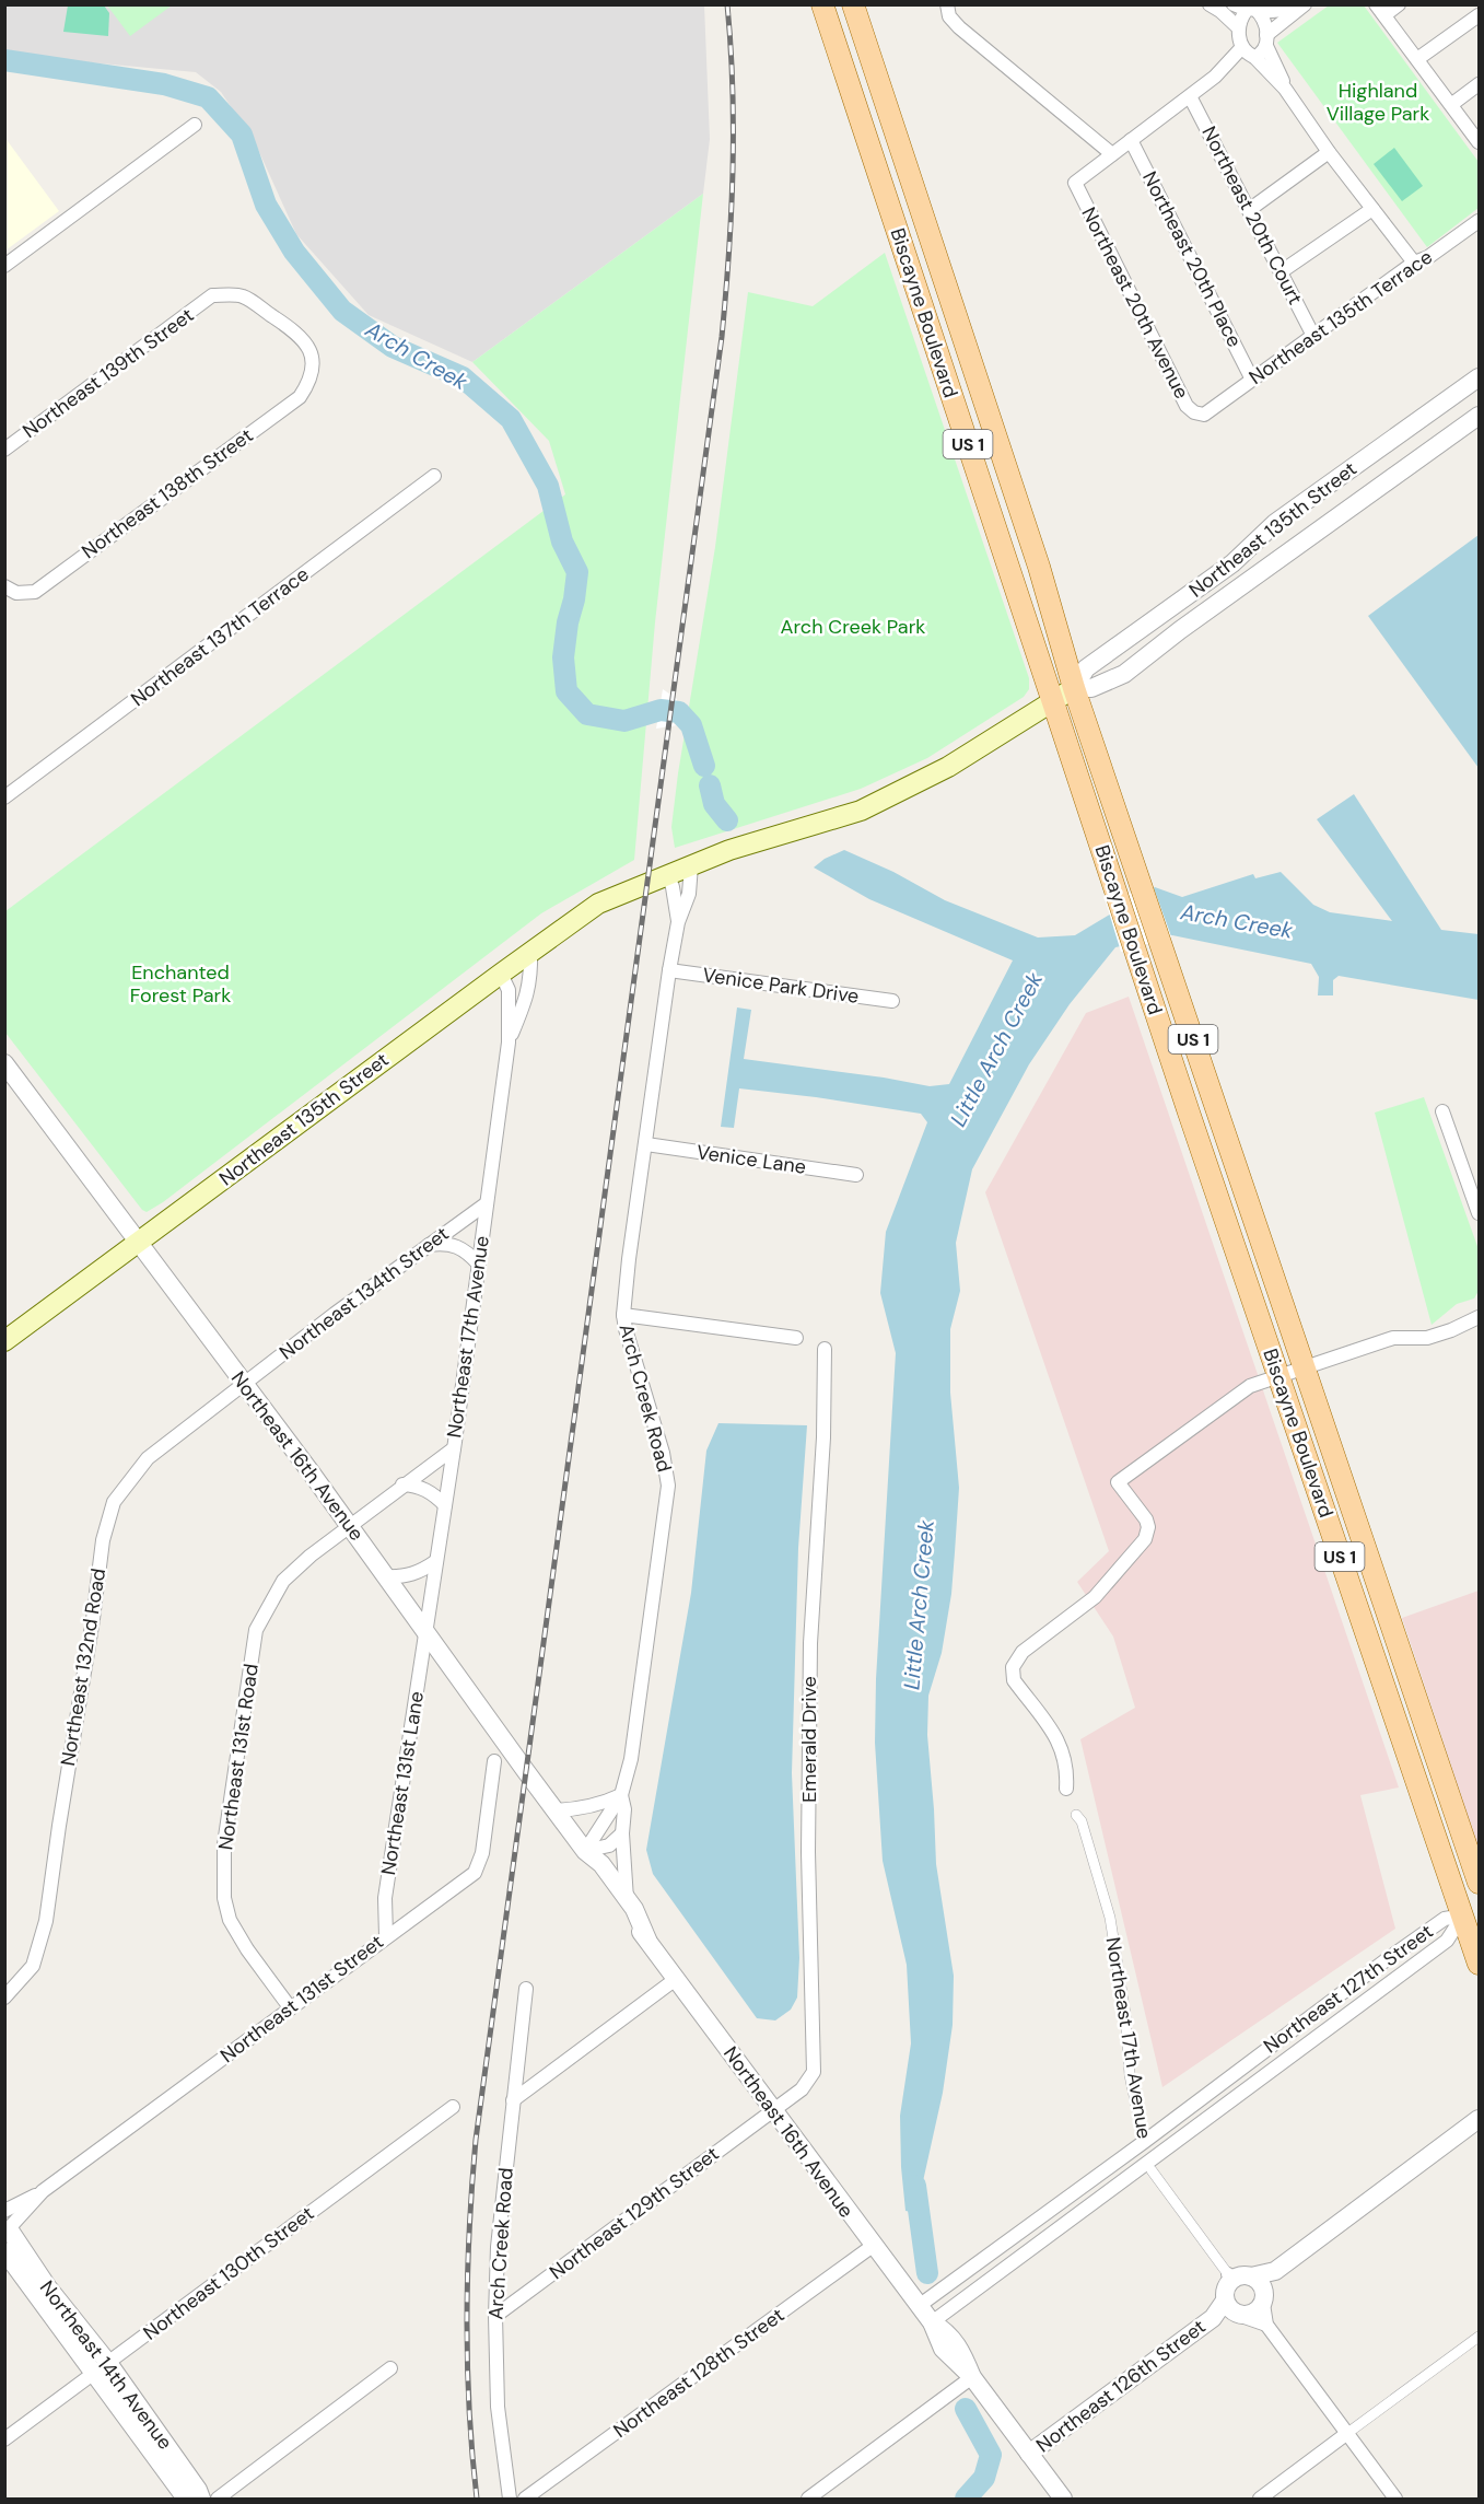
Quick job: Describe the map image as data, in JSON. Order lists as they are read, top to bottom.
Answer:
{
  "streets": {
    "main road": ["Biscayne Boulevard", "US 1", "Northeast 135th Street"],
    "street": [
      "Northeast 20th Court",
      "Northeast 20th Place",
      "Northeast 20th Avenue",
      "Northeast 135th Terrace",
      "Northeast 139th Street",
      "Northeast 138th Street",
      "Northeast 137th Terrace",
      "Venice Park Drive",
      "Venice Lane",
      "Northeast 134th Street",
      "Northeast 17th Avenue",
      "Arch Creek Road",
      "Northeast 16th Avenue",
      "Northeast 132nd Road",
      "Emerald Drive",
      "Northeast 131st Road",
      "Northeast 131st Lane",
      "Northeast 127th Street",
      "Northeast 131st Street",
      "Northeast 129th Street",
      "Northeast 130th Street",
      "Northeast 14th Avenue",
      "Northeast 128th Street",
      "Northeast 126th Street"
    ]
  },
  "crossings": [
    ["Northeast 20th Court", "Northeast 135th Terrace"],
    ["Northeast 20th Place", "Northeast 135th Terrace"],
    ["Northeast 20th Avenue", "Northeast 135th Terrace"],
    ["Biscayne Boulevard", "Northeast 135th Street"],
    ["Biscayne Boulevard", "Northeast 127th Street"],
    ["Northeast 139th Street", "Northeast 138th Street"],
    ["Northeast 135th Street", "Northeast 17th Avenue"],
    ["Northeast 135th Street", "Arch Creek Road"],
    ["Northeast 135th Street", "Northeast 16th Avenue"],
    ["Venice Park Drive", "Arch Creek Road"],
    ["Venice Lane", "Arch Creek Road"],
    ["Northeast 134th Street", "Northeast 17th Avenue"],
    ["Northeast 134th Street", "Northeast 16th Avenue"],
    ["Northeast 134th Street", "Northeast 132nd Road"],
    ["Northeast 17th Avenue", "Northeast 16th Avenue"],
    ["Northeast 17th Avenue", "Northeast 131st Road"],
    ["Northeast 17th Avenue", "Northeast 131st Lane"],
    ["Northeast 17th Avenue", "Northeast 127th Street"],
    ["Northeast 17th Avenue", "Northeast 126th Street"],
    ["Arch Creek Road", "Northeast 16th Avenue"],
    ["Arch Creek Road", "Northeast 129th Street"],
    ["Northeast 16th Avenue", "Northeast 132nd Road"],
    ["Northeast 16th Avenue", "Emerald Drive"],
    ["Northeast 16th Avenue", "Northeast 131st Road"],
    ["Northeast 16th Avenue", "Northeast 131st Lane"],
    ["Northeast 16th Avenue", "Northeast 127th Street"],
    ["Northeast 16th Avenue", "Northeast 129th Street"],
    ["Northeast 16th Avenue", "Northeast 128th Street"],
    ["Northeast 16th Avenue", "Northeast 126th Street"],
    ["Emerald Drive", "Northeast 129th Street"],
    ["Northeast 131st Road", "Northeast 131st Street"],
    ["Northeast 131st Lane", "Northeast 131st Street"],
    ["Northeast 131st Street", "Northeast 14th Avenue"],
    ["Northeast 130th Street", "Northeast 14th Avenue"]
  ],
  "water": ["Arch Creek", "Little Arch Creek"],
  "parks": ["Highland Village Park", "Arch Creek Park", "Enchanted Forest Park"]
}
